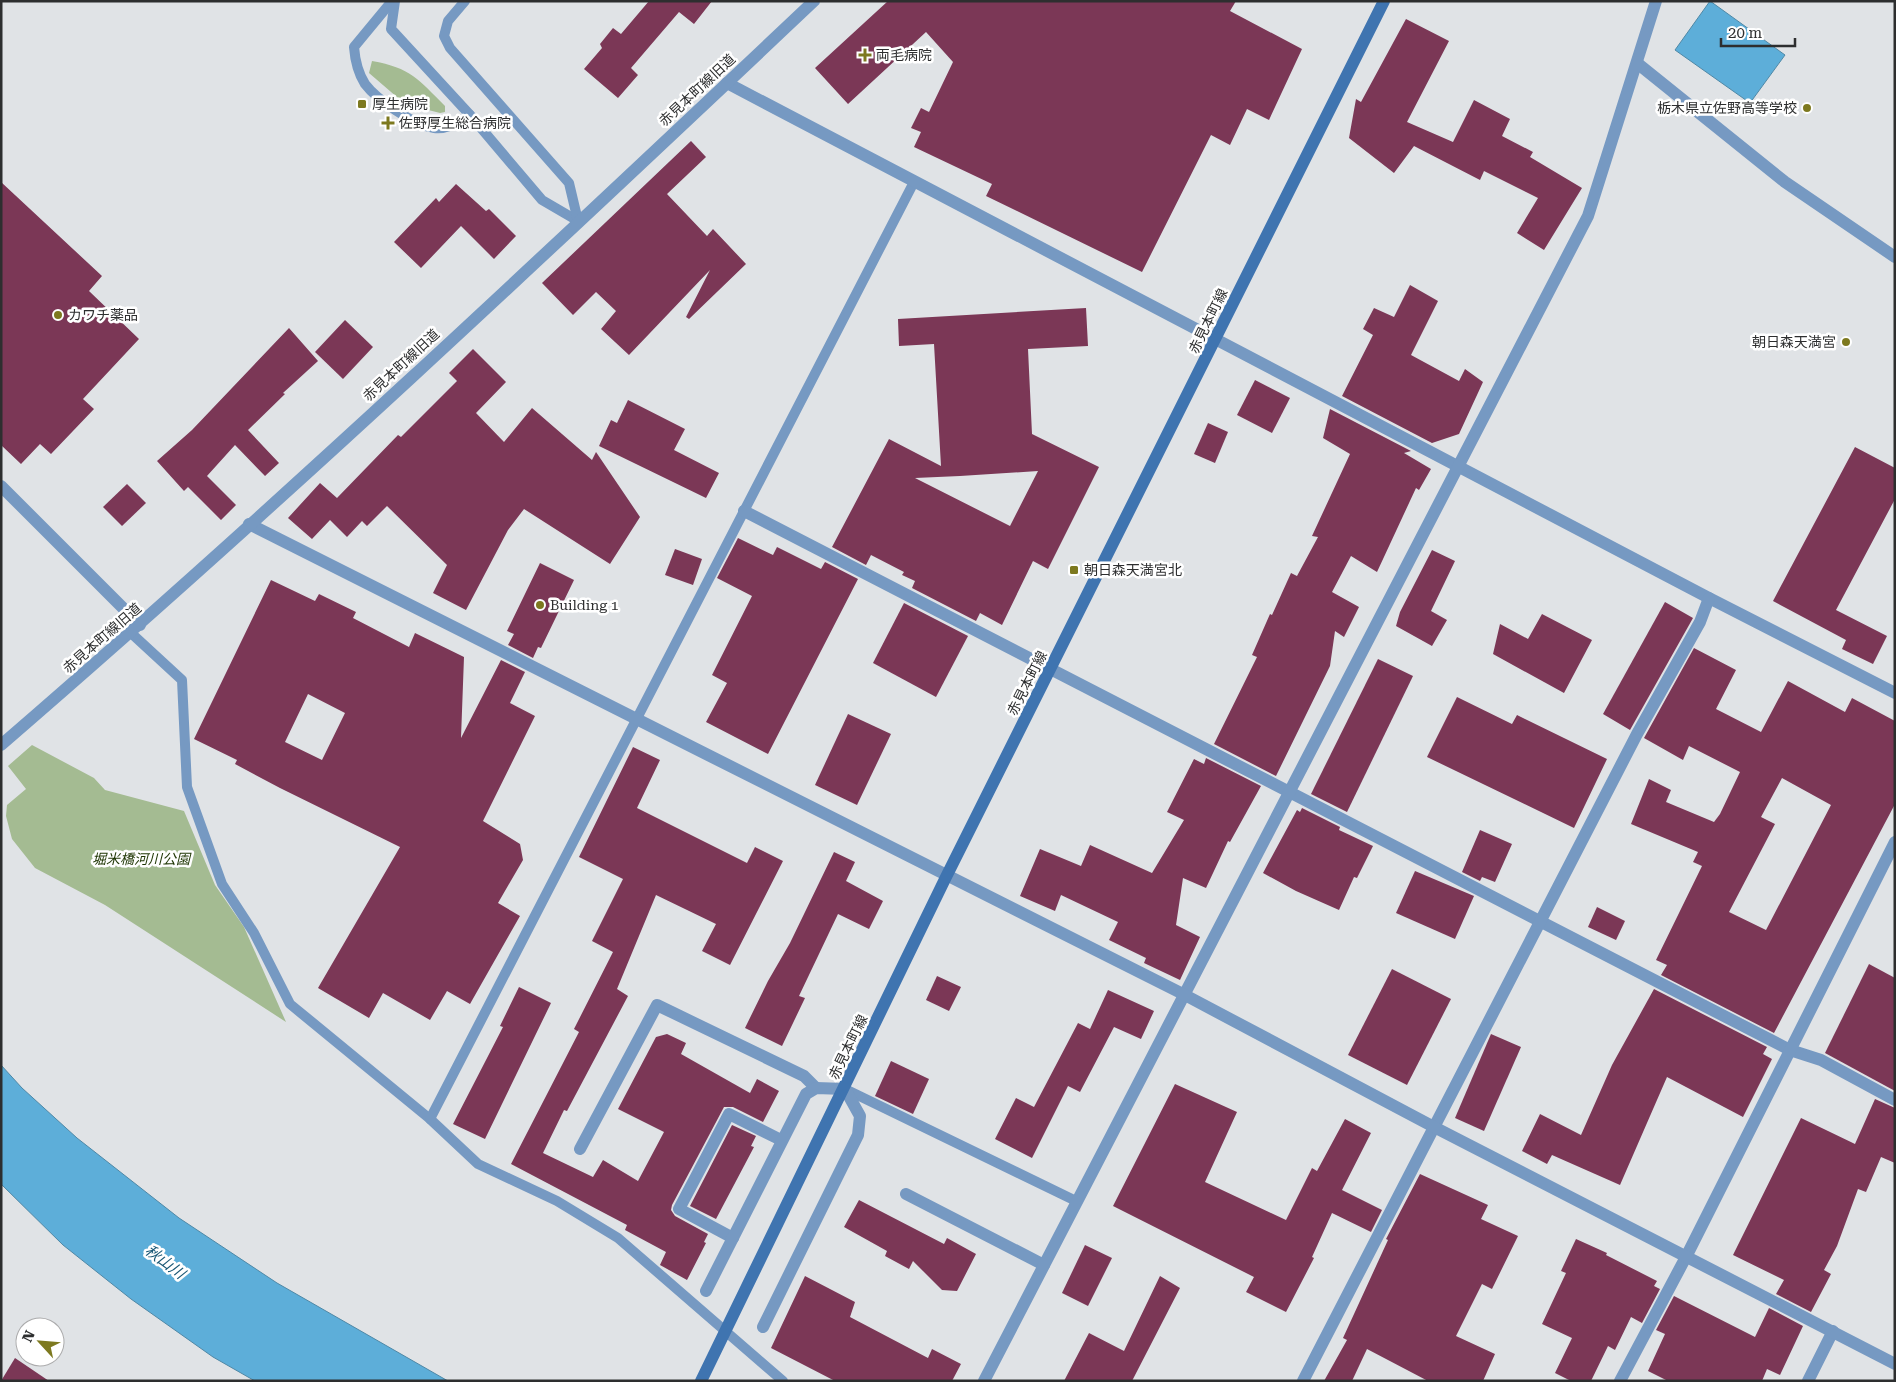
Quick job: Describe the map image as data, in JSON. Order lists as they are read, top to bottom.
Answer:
{
  "streets": {
    "main road": ["赤見本町線"],
    "street": ["赤見本町線旧道"]
  },
  "water": ["秋山川"],
  "parks": ["堀米橋河川公園"],
  "places": {
    "health": ["両毛病院", "佐野厚生総合病院"],
    "transit": ["厚生病院", "朝日森天満宮北"],
    "other": [
      "栃木県立佐野高等学校",
      "カワチ薬品",
      "朝日森天満宮",
      "Building 1"
    ]
  },
  "scale_bar": "20 m",
  "north": "top left"
}
